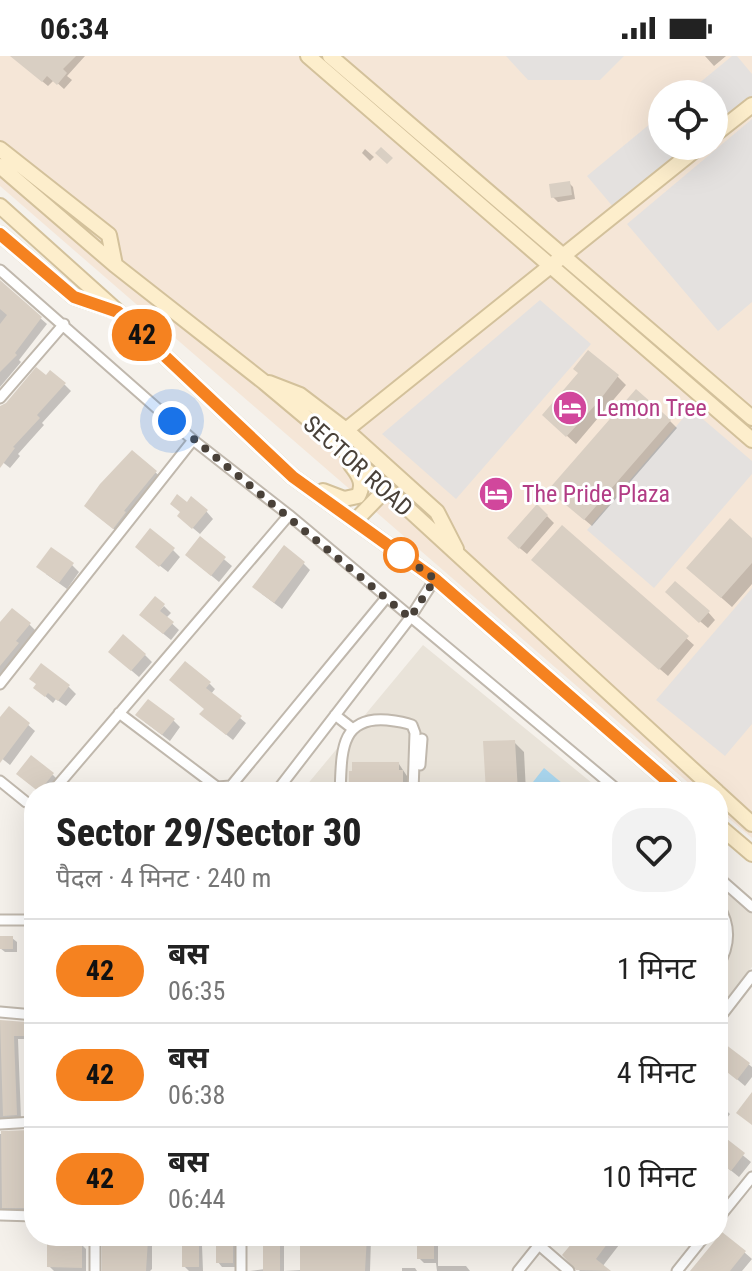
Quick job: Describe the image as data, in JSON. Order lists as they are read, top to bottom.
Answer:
{
  "streets": {
    "street": ["SECTOR ROAD"]
  },
  "places": {
    "hotel": ["Lemon Tree", "The Pride Plaza"]
  },
  "lines": ["bus line 42"],
  "page": {
    "status": "06:34",
    "on_map": "42",
    "heading": ["Sector 29/Sector 30", "पैदल · 4 मिनट · 240 m"],
    "list": [
      {
        "mark": "42",
        "name": "बस",
        "note": "06:35",
        "value": "1 मिनट"
      },
      {
        "mark": "42",
        "name": "बस",
        "note": "06:38",
        "value": "4 मिनट"
      },
      {
        "mark": "42",
        "name": "बस",
        "note": "06:44",
        "value": "10 मिनट"
      }
    ]
  }
}
